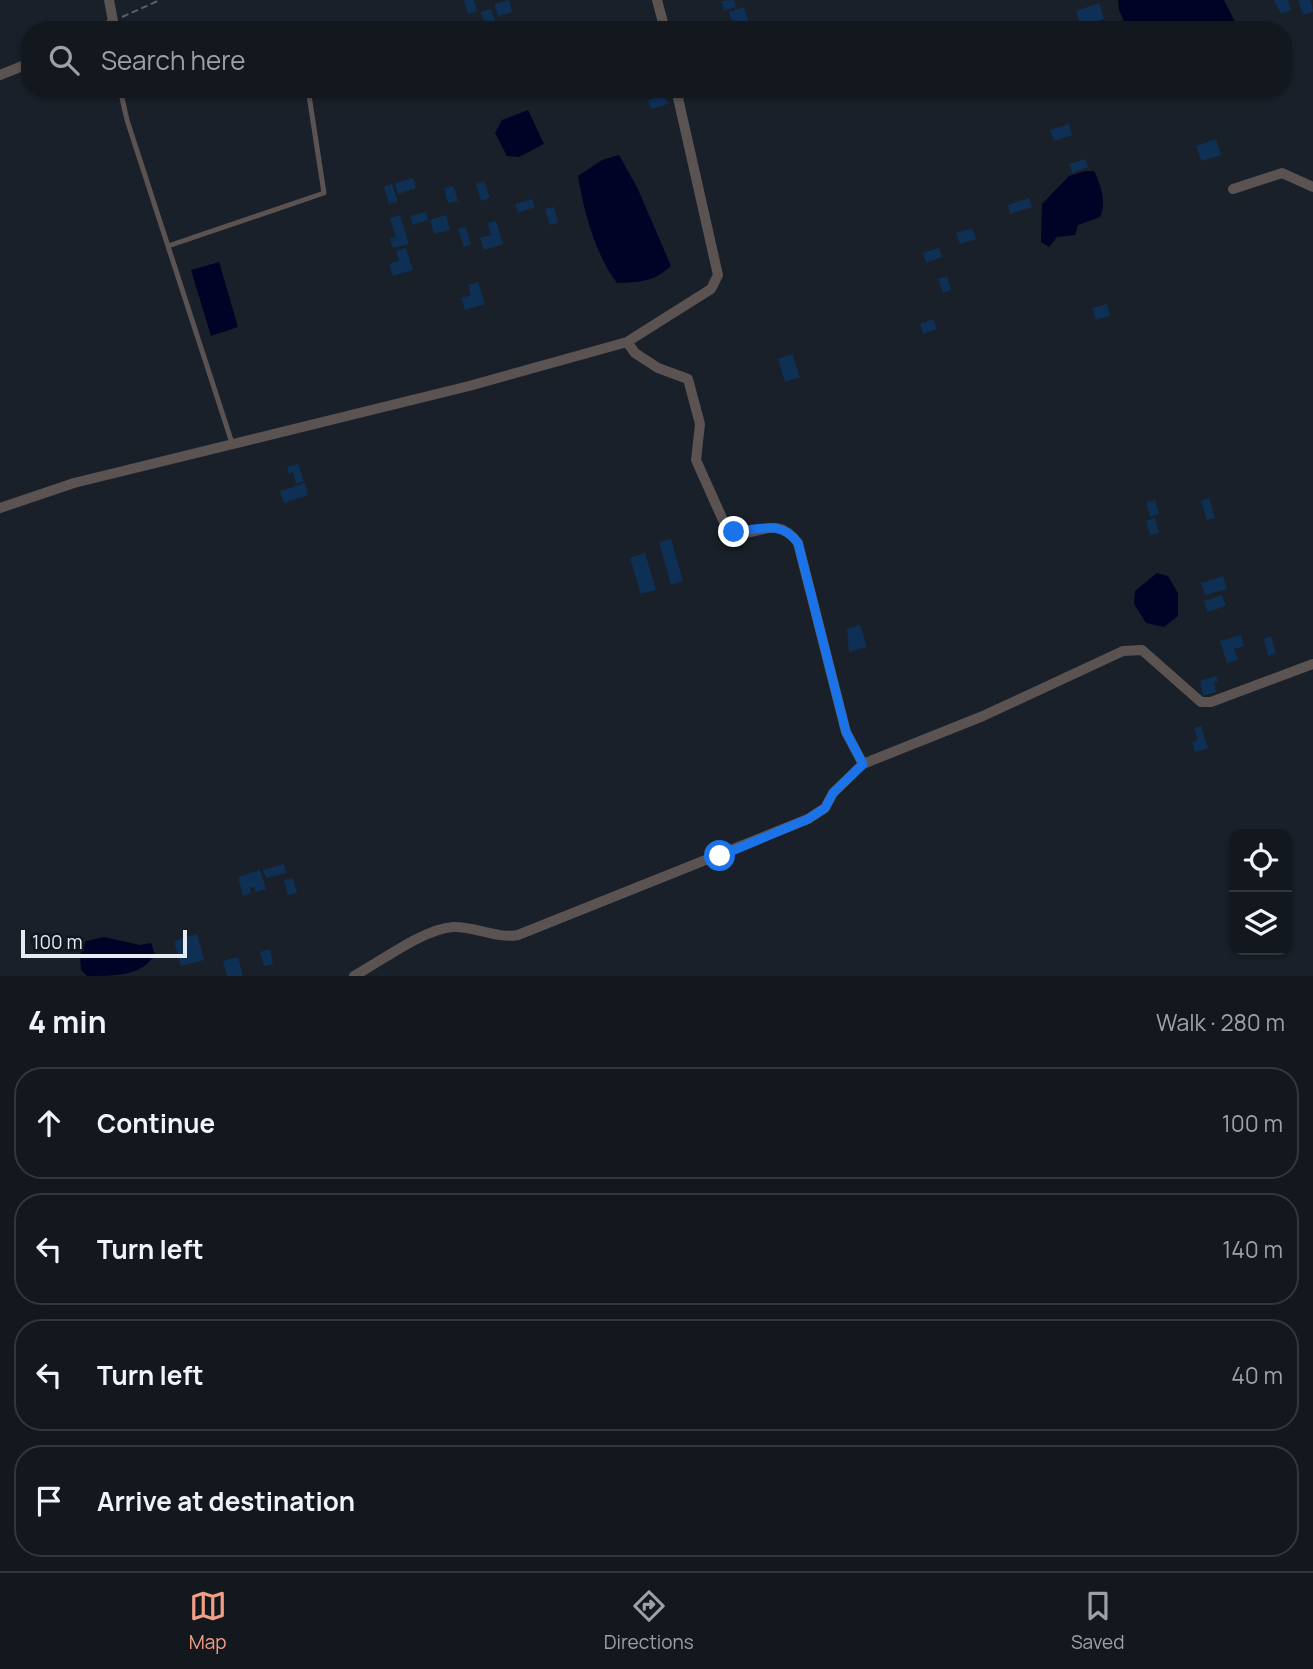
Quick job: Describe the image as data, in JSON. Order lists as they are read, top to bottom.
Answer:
{
  "scale_bar": "100 m",
  "page": {
    "search": "Search here",
    "scale": "100 m",
    "heading": ["4 min", "Walk · 280 m"],
    "list": [
      ["Continue", "100 m"],
      ["Turn left", "140 m"],
      ["Turn left", "40 m"],
      "Arrive at destination"
    ],
    "nav": ["Map", "Directions", "Saved"]
  }
}
